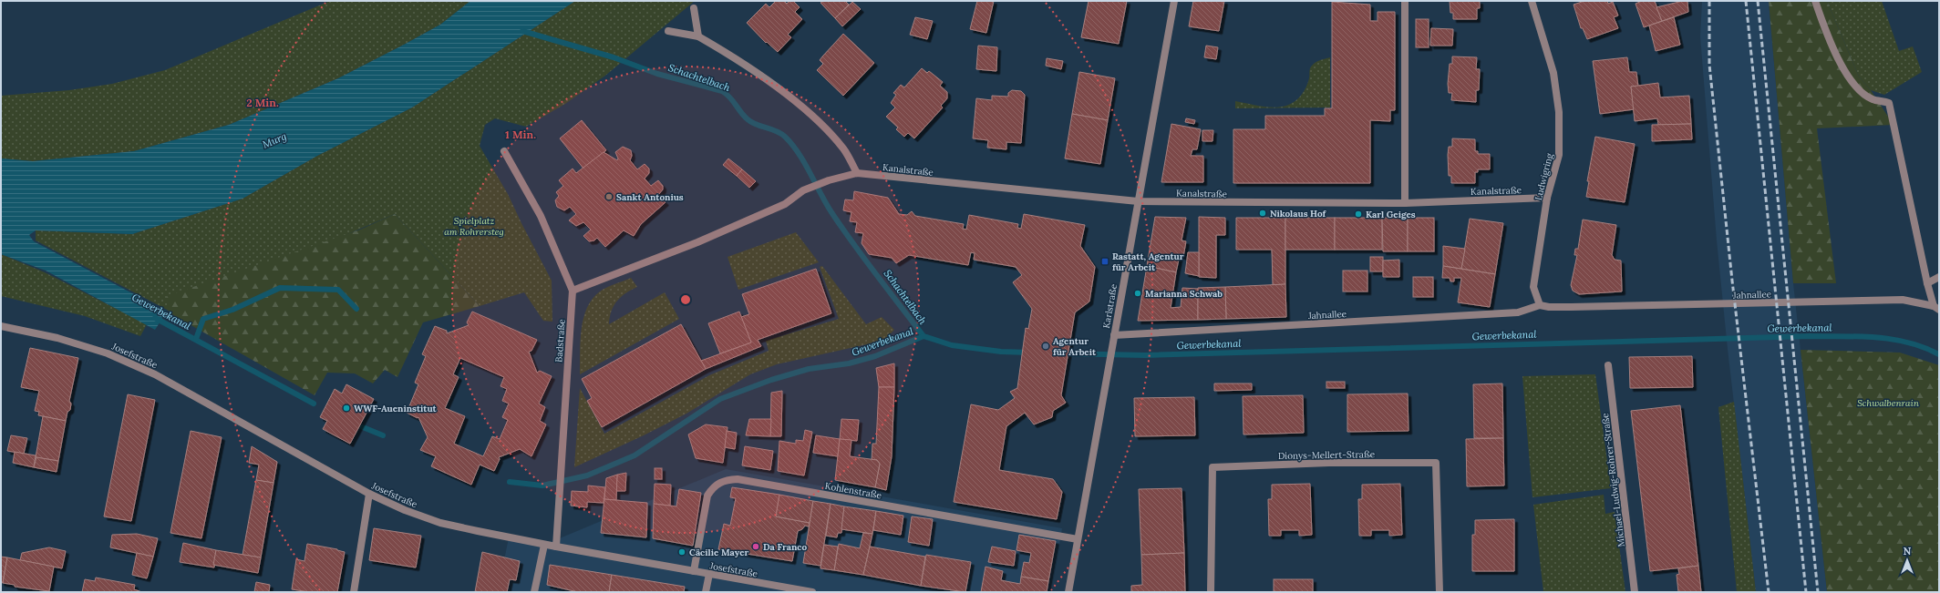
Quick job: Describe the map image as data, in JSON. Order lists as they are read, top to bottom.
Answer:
{
  "streets": {
    "street": [
      "Kanalstraße",
      "Ludwigring",
      "Jahnallee",
      "Karlstraße",
      "Badstraße",
      "Josefstraße",
      "Dionys-Mellert-Straße",
      "Michael-Ludwig-Rohrer-Straße",
      "Kohlenstraße"
    ]
  },
  "crossings": [
    ["Kanalstraße", "Ludwigring"],
    ["Kanalstraße", "Karlstraße"],
    ["Kanalstraße", "Badstraße"],
    ["Ludwigring", "Jahnallee"],
    ["Jahnallee", "Karlstraße"],
    ["Karlstraße", "Kohlenstraße"],
    ["Badstraße", "Josefstraße"],
    ["Josefstraße", "Kohlenstraße"]
  ],
  "water": ["Schachtelbach", "Murg", "Gewerbekanal"],
  "parks": ["Spielplatz am Rohrersteg", "Schwalbenrain"],
  "places": {
    "other": [
      "Sankt Antonius",
      "Nikolaus Hof",
      "Karl Geiges",
      "Marianna Schwab",
      "Agentur für Arbeit",
      "WWF-Aueninstitut",
      "Da Franco",
      "Cäcilie Mayer"
    ],
    "transit": ["Rastatt, Agentur für Arbeit"]
  },
  "north": "top",
  "rings": ["2 Min.", "1 Min."]
}
